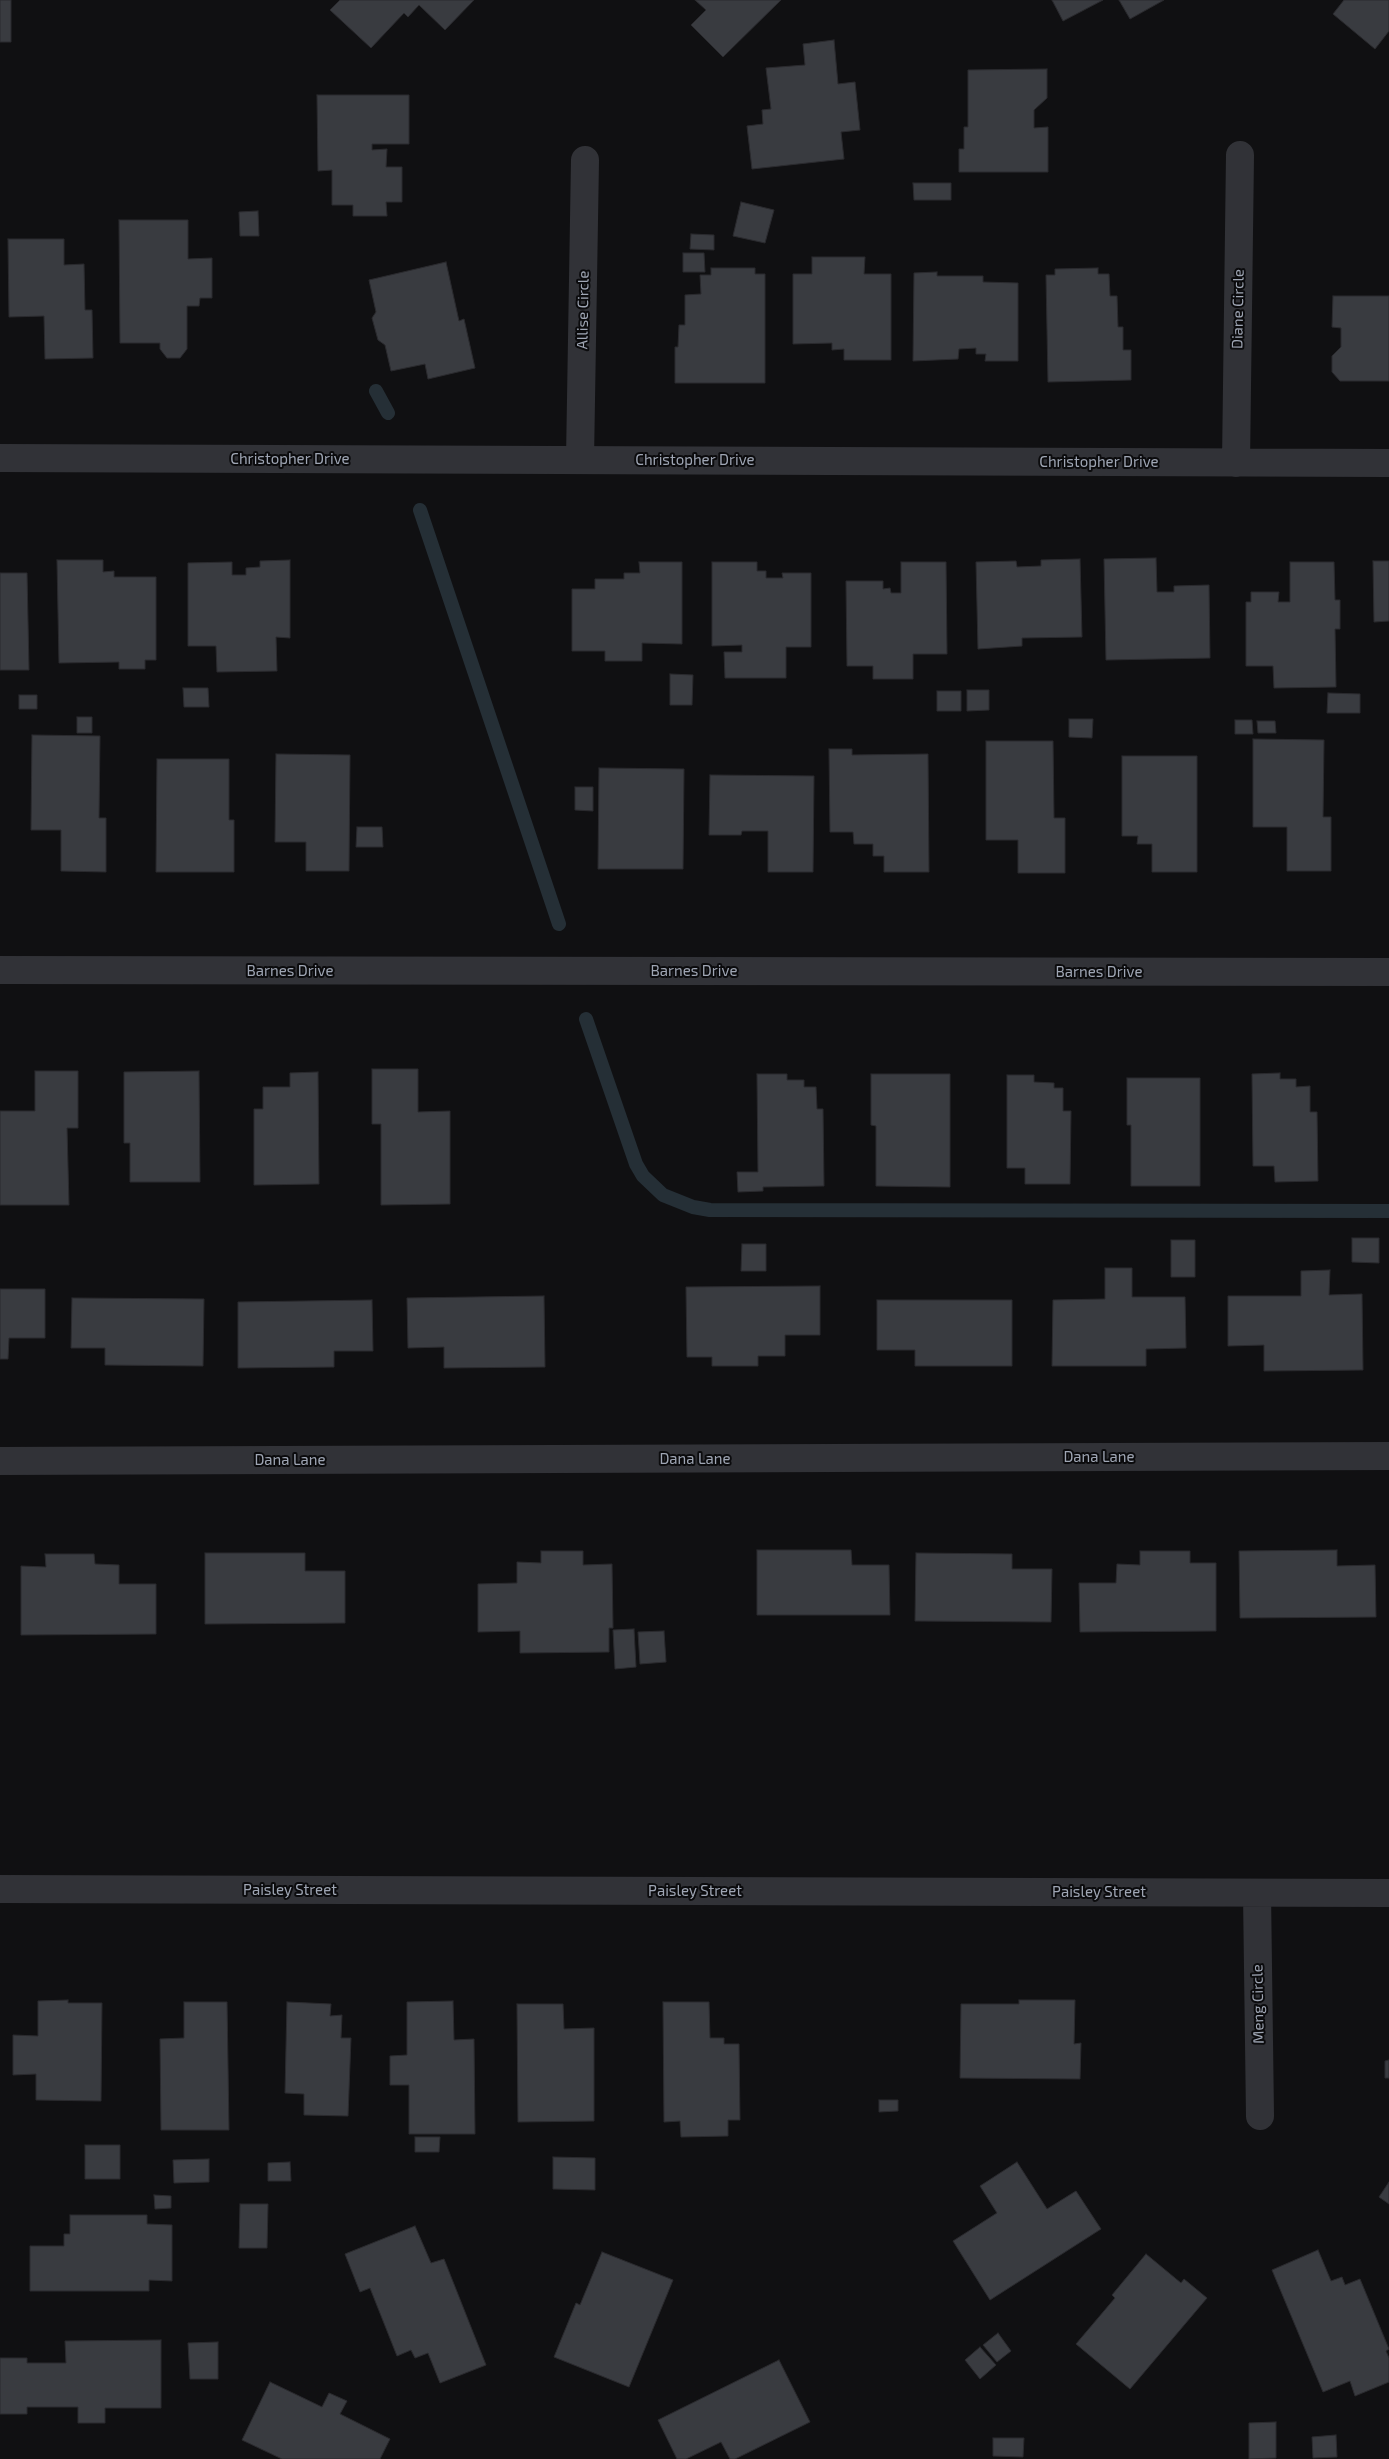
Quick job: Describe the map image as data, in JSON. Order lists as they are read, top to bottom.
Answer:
{
  "streets": {
    "street": [
      "Diane Circle",
      "Allise Circle",
      "Christopher Drive",
      "Barnes Drive",
      "Dana Lane",
      "Paisley Street",
      "Meng Circle"
    ]
  },
  "crossings": [
    ["Diane Circle", "Christopher Drive"],
    ["Allise Circle", "Christopher Drive"],
    ["Paisley Street", "Meng Circle"]
  ]
}
